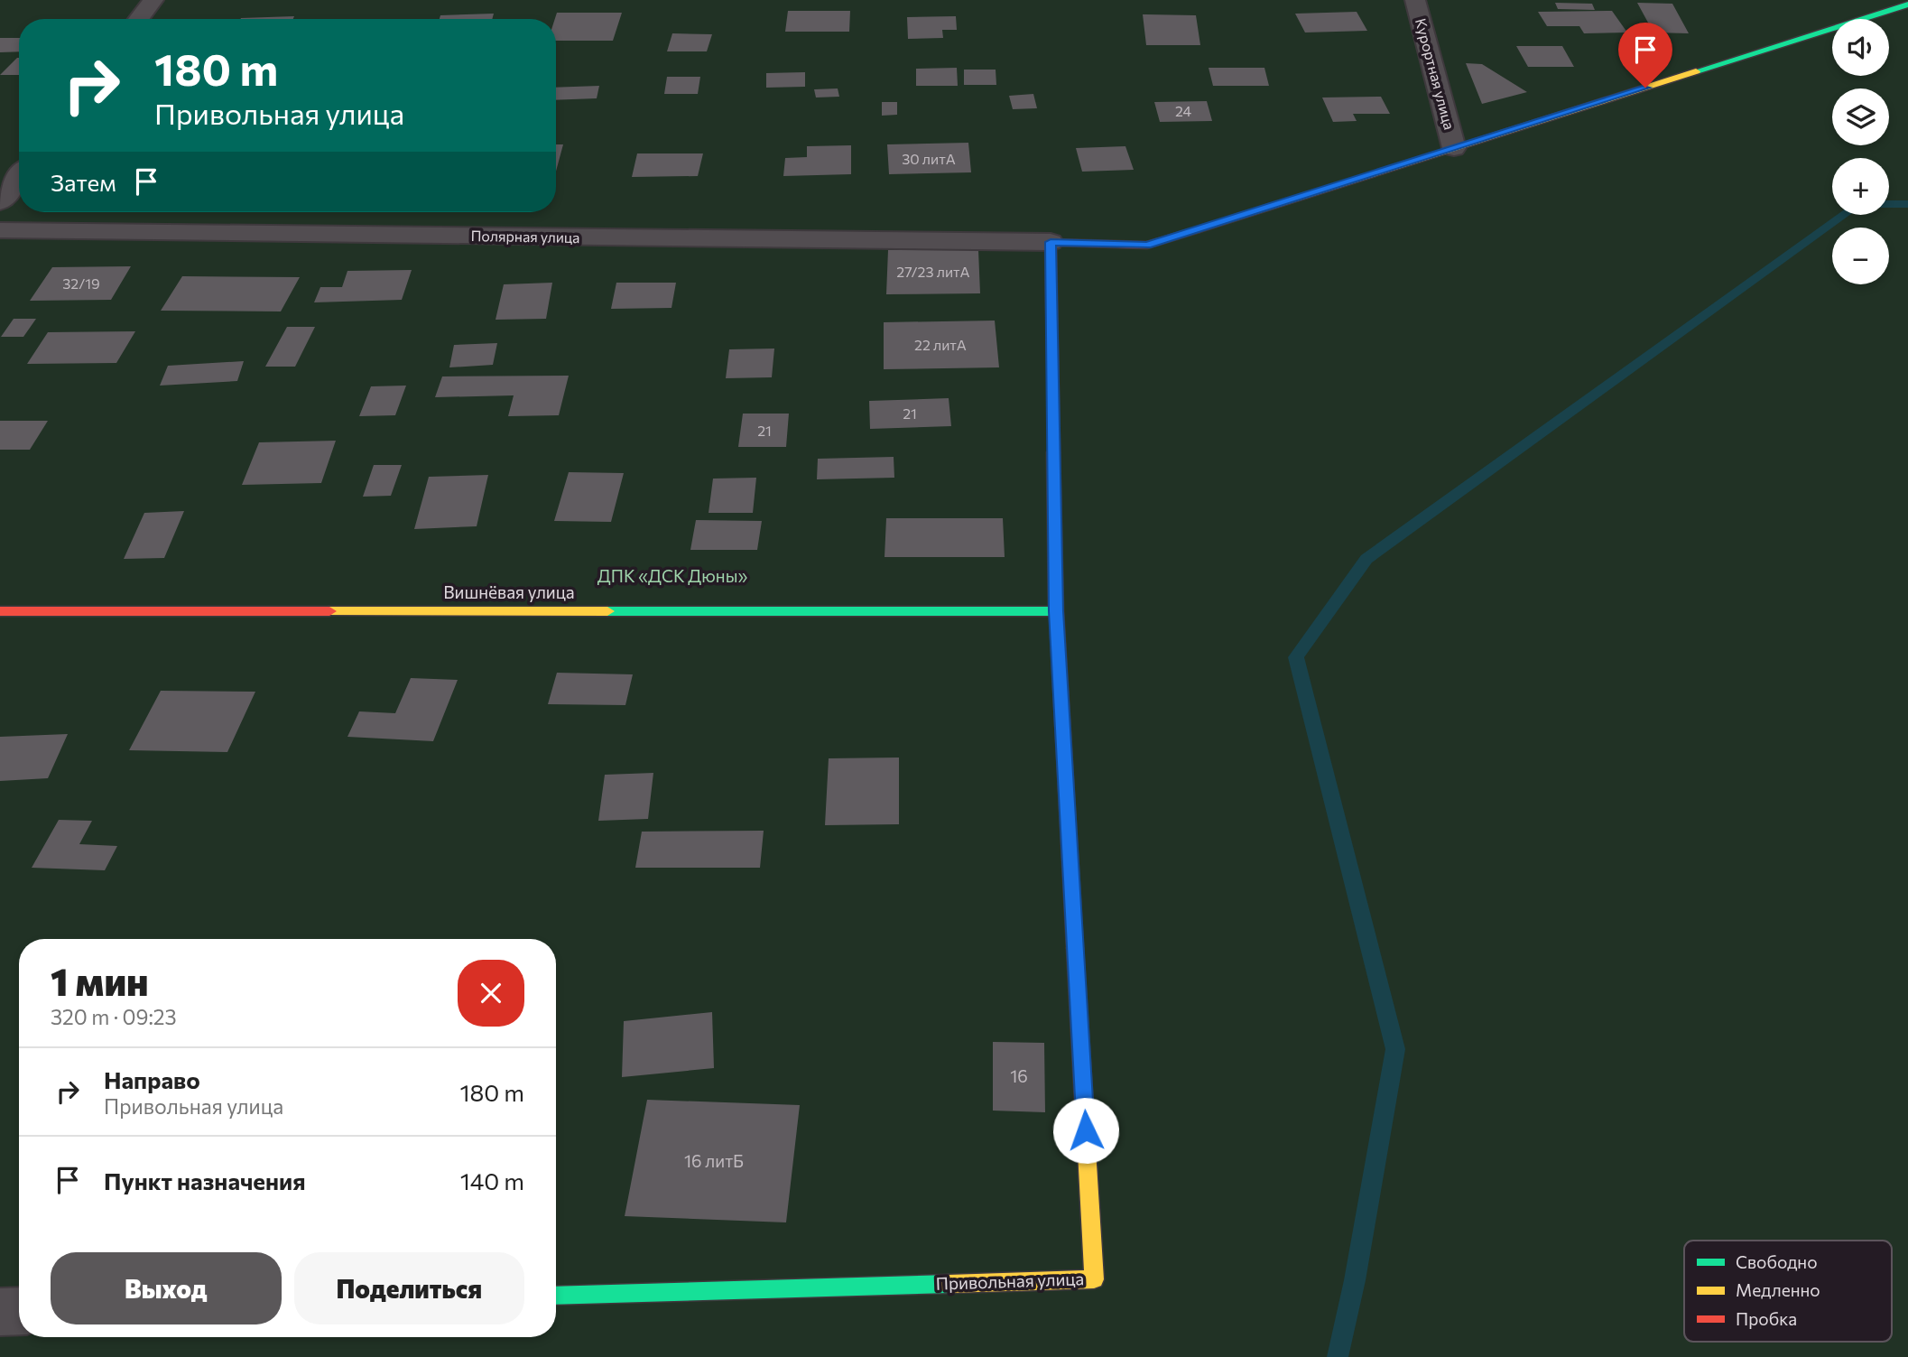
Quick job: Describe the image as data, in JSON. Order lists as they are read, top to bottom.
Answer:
{
  "streets": {
    "street": [
      "Курортная улица",
      "Полярная улица",
      "Вишнёвая улица",
      "Привольная улица"
    ]
  },
  "crossings": [
    ["Полярная улица", "Привольная улица"],
    ["Вишнёвая улица", "Привольная улица"]
  ],
  "parks": ["ДПК «ДСК Дюны»"],
  "house_numbers": [
    "24",
    "30 литА",
    "27/23 литА",
    "32/19",
    "22 литА",
    "21",
    "21",
    "16",
    "16 литБ"
  ],
  "legend": ["Свободно", "Медленно", "Пробка"],
  "page": {
    "map_buttons": ["+", "−"],
    "turn": ["180 m", "Привольная улица"],
    "then": "Затем",
    "heading": ["1 мин", "320 m · 09:23"],
    "list": [
      {
        "name": "Направо",
        "note": "Привольная улица",
        "value": "180 m"
      },
      {
        "name": "Пункт назначения",
        "value": "140 m"
      }
    ],
    "buttons": ["Выход", "Поделиться"]
  }
}
